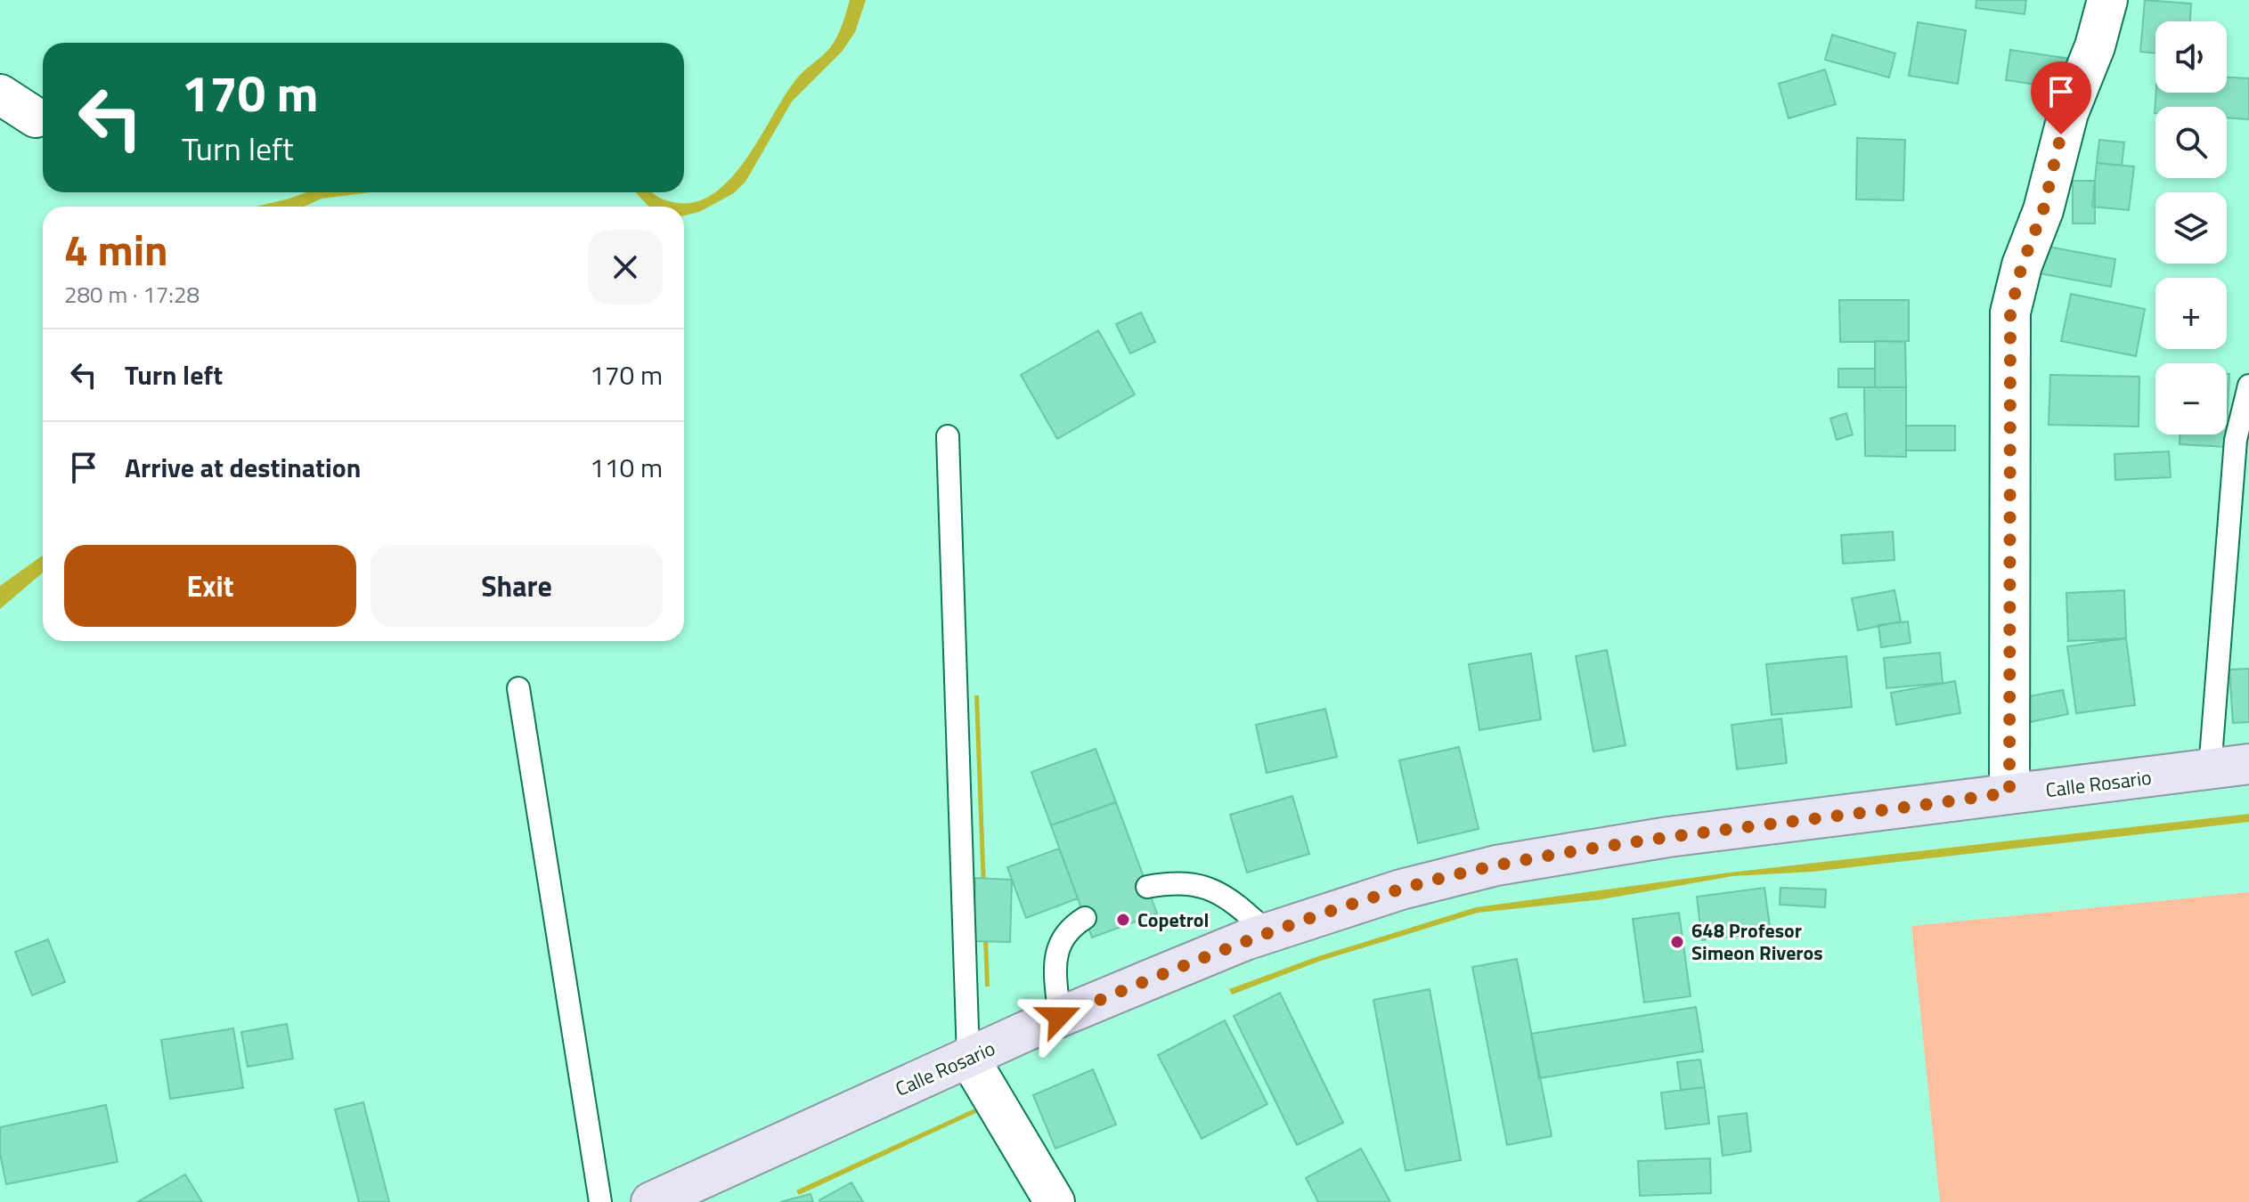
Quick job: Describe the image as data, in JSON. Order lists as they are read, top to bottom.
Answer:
{
  "streets": {
    "main road": ["Calle Rosario"]
  },
  "places": ["Copetrol", "648 Profesor Simeon Riveros"],
  "page": {
    "map_buttons": ["+", "−"],
    "turn": ["170 m", "Turn left"],
    "heading": ["4 min", "280 m · 17:28"],
    "list": [
      {
        "name": "Turn left",
        "value": "170 m"
      },
      {
        "name": "Arrive at destination",
        "value": "110 m"
      }
    ],
    "buttons": ["Exit", "Share"]
  }
}
